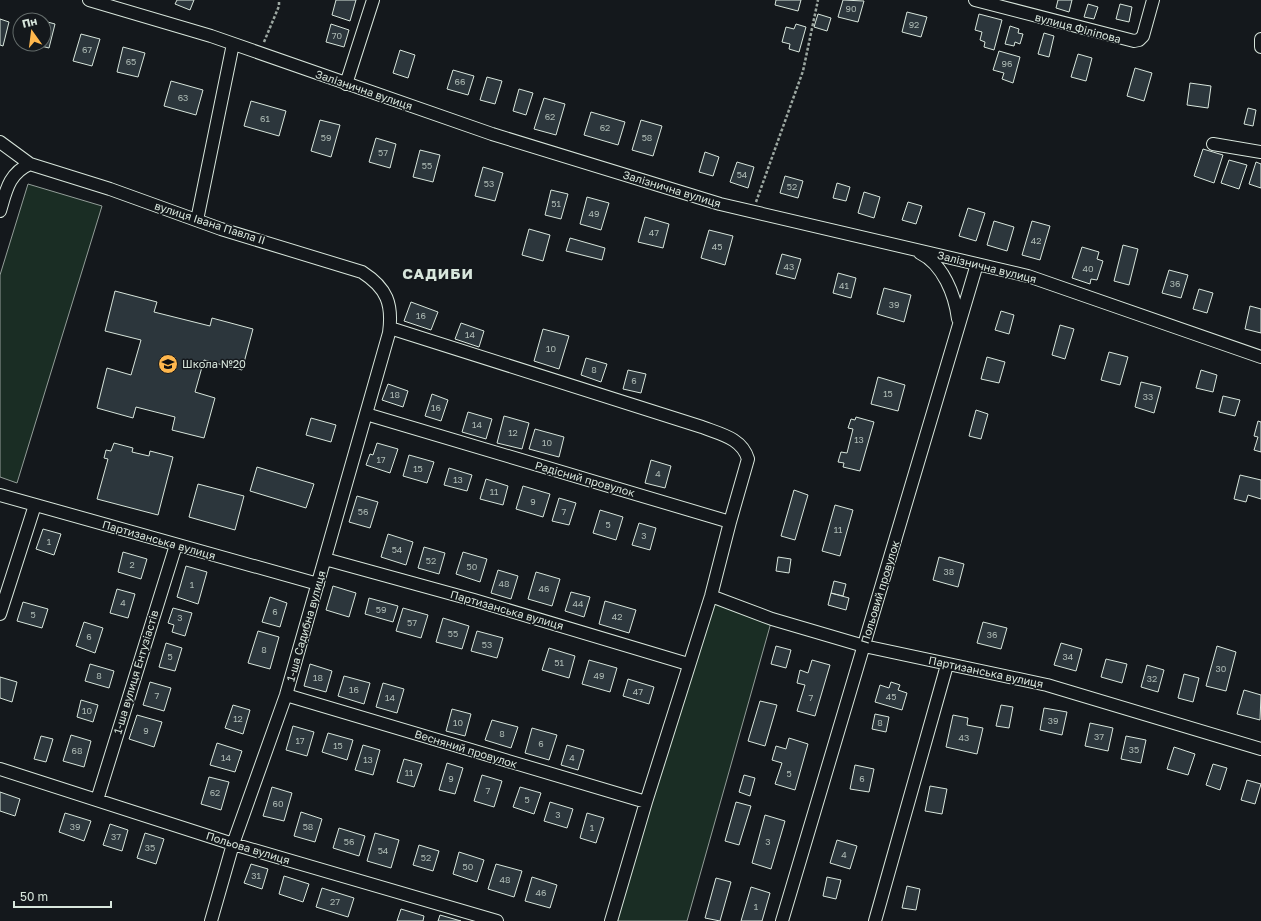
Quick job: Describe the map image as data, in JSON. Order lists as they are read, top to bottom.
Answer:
{
  "streets": {
    "street": [
      "вулиця Філіпова",
      "Залізнична вулиця",
      "вулиця Івана Павла II",
      "Радісний провулок",
      "Партизанська вулиця",
      "Польовий провулок",
      "1-ша Садибна вулиця",
      "1-ша вулиця Ентузіастів",
      "Весняний провулок",
      "Польова вулиця"
    ]
  },
  "crossings": [
    ["Залізнична вулиця", "Польовий провулок"],
    ["вулиця Івана Павла II", "1-ша Садибна вулиця"],
    ["Радісний провулок", "1-ша Садибна вулиця"],
    ["Партизанська вулиця", "Польовий провулок"],
    ["Партизанська вулиця", "1-ша Садибна вулиця"],
    ["Партизанська вулиця", "1-ша вулиця Ентузіастів"],
    ["1-ша Садибна вулиця", "Весняний провулок"],
    ["1-ша Садибна вулиця", "Польова вулиця"],
    ["1-ша вулиця Ентузіастів", "Польова вулиця"]
  ],
  "districts": ["САДИБИ"],
  "places": {
    "school or university": ["Школа №20"]
  },
  "house_numbers": [
    "90",
    "92",
    "70",
    "67",
    "65",
    "96",
    "66",
    "63",
    "62",
    "61",
    "62",
    "59",
    "58",
    "57",
    "55",
    "54",
    "53",
    "52",
    "51",
    "49",
    "47",
    "42",
    "45",
    "43",
    "40",
    "36",
    "41",
    "39",
    "16",
    "14",
    "10",
    "8",
    "6",
    "15",
    "18",
    "33",
    "16",
    "14",
    "12",
    "13",
    "10",
    "17",
    "15",
    "4",
    "13",
    "11",
    "9",
    "56",
    "7",
    "5",
    "11",
    "3",
    "1",
    "54",
    "52",
    "2",
    "50",
    "38",
    "48",
    "1",
    "46",
    "4",
    "44",
    "59",
    "6",
    "5",
    "42",
    "3",
    "57",
    "55",
    "36",
    "6",
    "53",
    "8",
    "5",
    "34",
    "51",
    "30",
    "8",
    "49",
    "18",
    "32",
    "16",
    "47",
    "7",
    "45",
    "14",
    "7",
    "10",
    "12",
    "39",
    "10",
    "8",
    "9",
    "8",
    "37",
    "43",
    "17",
    "6",
    "15",
    "35",
    "68",
    "14",
    "4",
    "13",
    "11",
    "5",
    "9",
    "6",
    "7",
    "62",
    "5",
    "60",
    "3",
    "39",
    "58",
    "1",
    "37",
    "56",
    "3",
    "35",
    "54",
    "4",
    "52",
    "50",
    "31",
    "48",
    "46",
    "27",
    "1"
  ],
  "scale_bar": "50 m",
  "north": "top"
}
